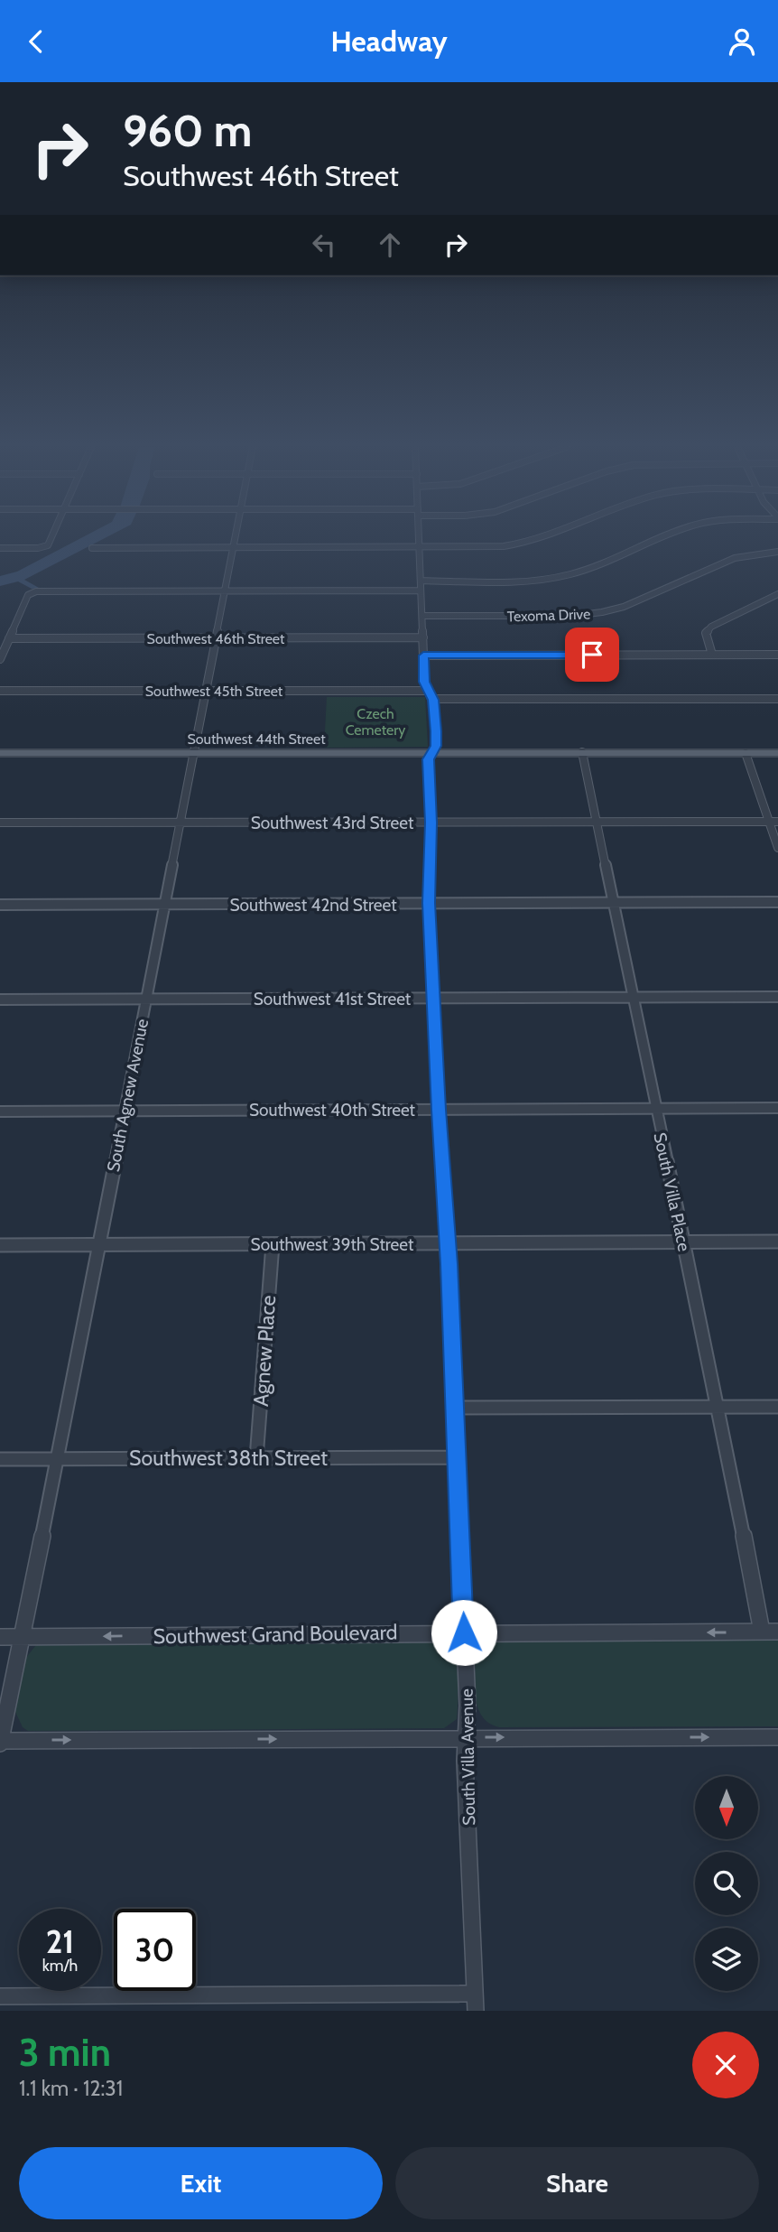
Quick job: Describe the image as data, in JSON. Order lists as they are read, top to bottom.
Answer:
{
  "streets": {
    "main road": ["Southwest 44th Street"],
    "street": [
      "Texoma Drive",
      "Southwest 46th Street",
      "Southwest 45th Street",
      "Southwest 43rd Street",
      "Southwest 42nd Street",
      "Southwest 41st Street",
      "South Agnew Avenue",
      "Southwest 40th Street",
      "South Villa Place",
      "Southwest 39th Street",
      "Agnew Place",
      "Southwest 38th Street",
      "Southwest Grand Boulevard",
      "South Villa Avenue"
    ]
  },
  "crossings": [
    ["Texoma Drive", "South Villa Avenue"],
    ["Southwest 46th Street", "South Agnew Avenue"],
    ["Southwest 46th Street", "South Villa Avenue"],
    ["Southwest 45th Street", "South Agnew Avenue"],
    ["Southwest 45th Street", "South Villa Avenue"],
    ["Southwest 44th Street", "South Agnew Avenue"],
    ["Southwest 44th Street", "South Villa Place"],
    ["Southwest 44th Street", "South Villa Avenue"],
    ["Southwest 43rd Street", "South Agnew Avenue"],
    ["Southwest 43rd Street", "South Villa Place"],
    ["Southwest 43rd Street", "South Villa Avenue"],
    ["Southwest 42nd Street", "South Agnew Avenue"],
    ["Southwest 42nd Street", "South Villa Place"],
    ["Southwest 42nd Street", "South Villa Avenue"],
    ["Southwest 41st Street", "South Agnew Avenue"],
    ["Southwest 41st Street", "South Villa Place"],
    ["Southwest 41st Street", "South Villa Avenue"],
    ["South Agnew Avenue", "Southwest 40th Street"],
    ["South Agnew Avenue", "Southwest 39th Street"],
    ["South Agnew Avenue", "Southwest 38th Street"],
    ["South Agnew Avenue", "Southwest Grand Boulevard"],
    ["Southwest 40th Street", "South Villa Place"],
    ["Southwest 40th Street", "South Villa Avenue"],
    ["South Villa Place", "Southwest 39th Street"],
    ["South Villa Place", "Southwest Grand Boulevard"],
    ["Southwest 39th Street", "Agnew Place"],
    ["Southwest 39th Street", "South Villa Avenue"],
    ["Agnew Place", "Southwest 38th Street"],
    ["Southwest 38th Street", "South Villa Avenue"],
    ["Southwest Grand Boulevard", "South Villa Avenue"]
  ],
  "one_way": ["Southwest Grand Boulevard"],
  "parks": ["Czech Cemetery"],
  "north": "bottom",
  "page": {
    "header": "Headway",
    "turn": ["960 m", "Southwest 46th Street"],
    "speed": "21 km/h",
    "limit": "30",
    "heading": ["3 min", "1.1 km · 12:31"],
    "buttons": ["Exit", "Share"]
  }
}
